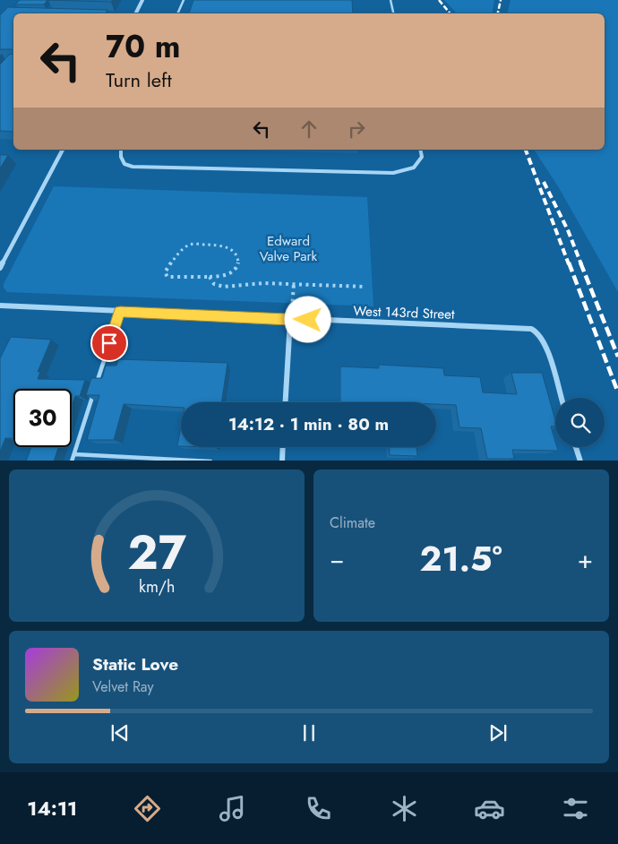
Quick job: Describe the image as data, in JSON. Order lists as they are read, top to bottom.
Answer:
{
  "streets": {
    "street": ["West 143rd Street"]
  },
  "parks": ["Edward Valve Park"],
  "page": {
    "turn": ["70 m", "Turn left"],
    "limit": "30",
    "trip": "14:12 · 1 min · 80 m",
    "tile": "Climate",
    "heat": ["−", "21.5°", "+"],
    "song": ["Static Love", "Velvet Ray"],
    "tabs": "14:11",
    "gauge": ["27", "km/h"]
  }
}
